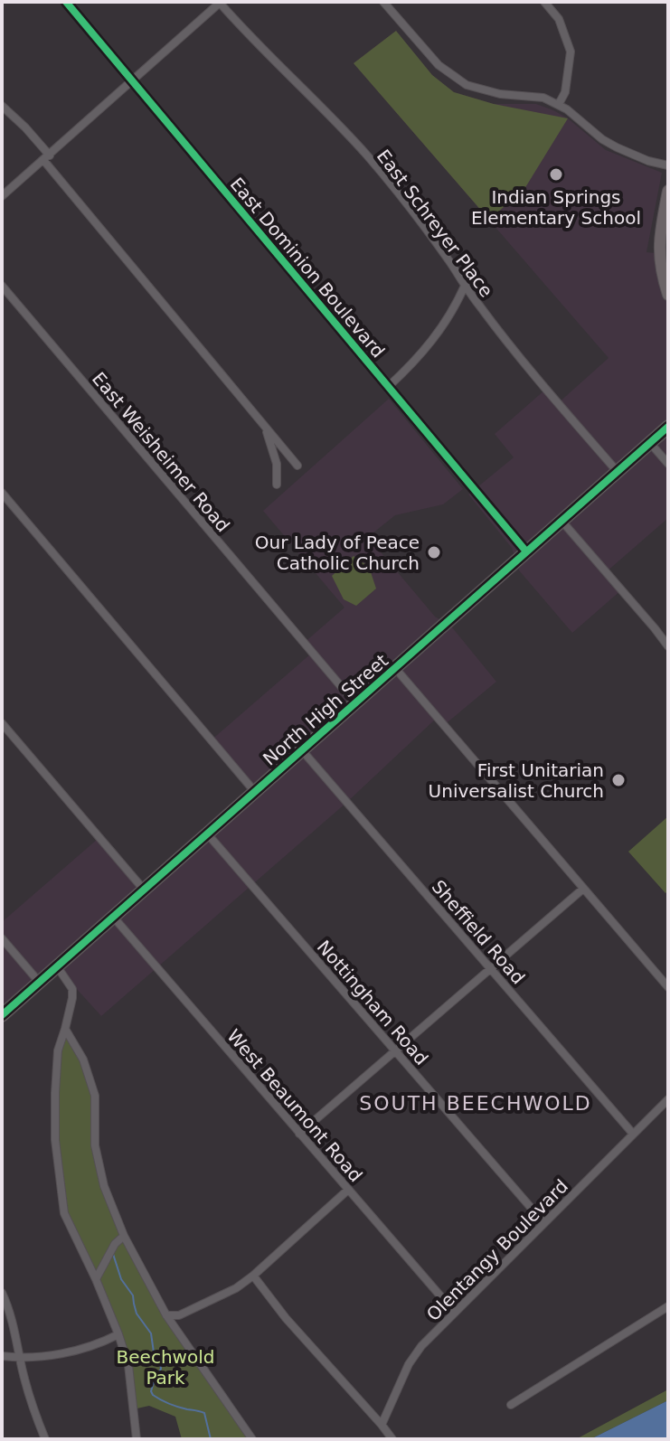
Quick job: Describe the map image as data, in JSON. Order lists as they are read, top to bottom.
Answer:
{
  "streets": {
    "main road": ["North High Street"],
    "street": [
      "East Schreyer Place",
      "East Dominion Boulevard",
      "East Weisheimer Road",
      "Sheffield Road",
      "Nottingham Road",
      "West Beaumont Road",
      "Olentangy Boulevard"
    ]
  },
  "crossings": [
    ["East Schreyer Place", "North High Street"],
    ["East Dominion Boulevard", "North High Street"],
    ["East Weisheimer Road", "North High Street"],
    ["North High Street", "Sheffield Road"],
    ["North High Street", "Nottingham Road"],
    ["North High Street", "West Beaumont Road"],
    ["Sheffield Road", "Olentangy Boulevard"],
    ["Nottingham Road", "Olentangy Boulevard"],
    ["West Beaumont Road", "Olentangy Boulevard"]
  ],
  "districts": ["SOUTH BEECHWOLD"],
  "parks": ["Beechwold Park"],
  "places": ["Indian Springs Elementary School", "Our Lady of Peace Catholic Church", "First Unitarian Universalist Church"]
}
